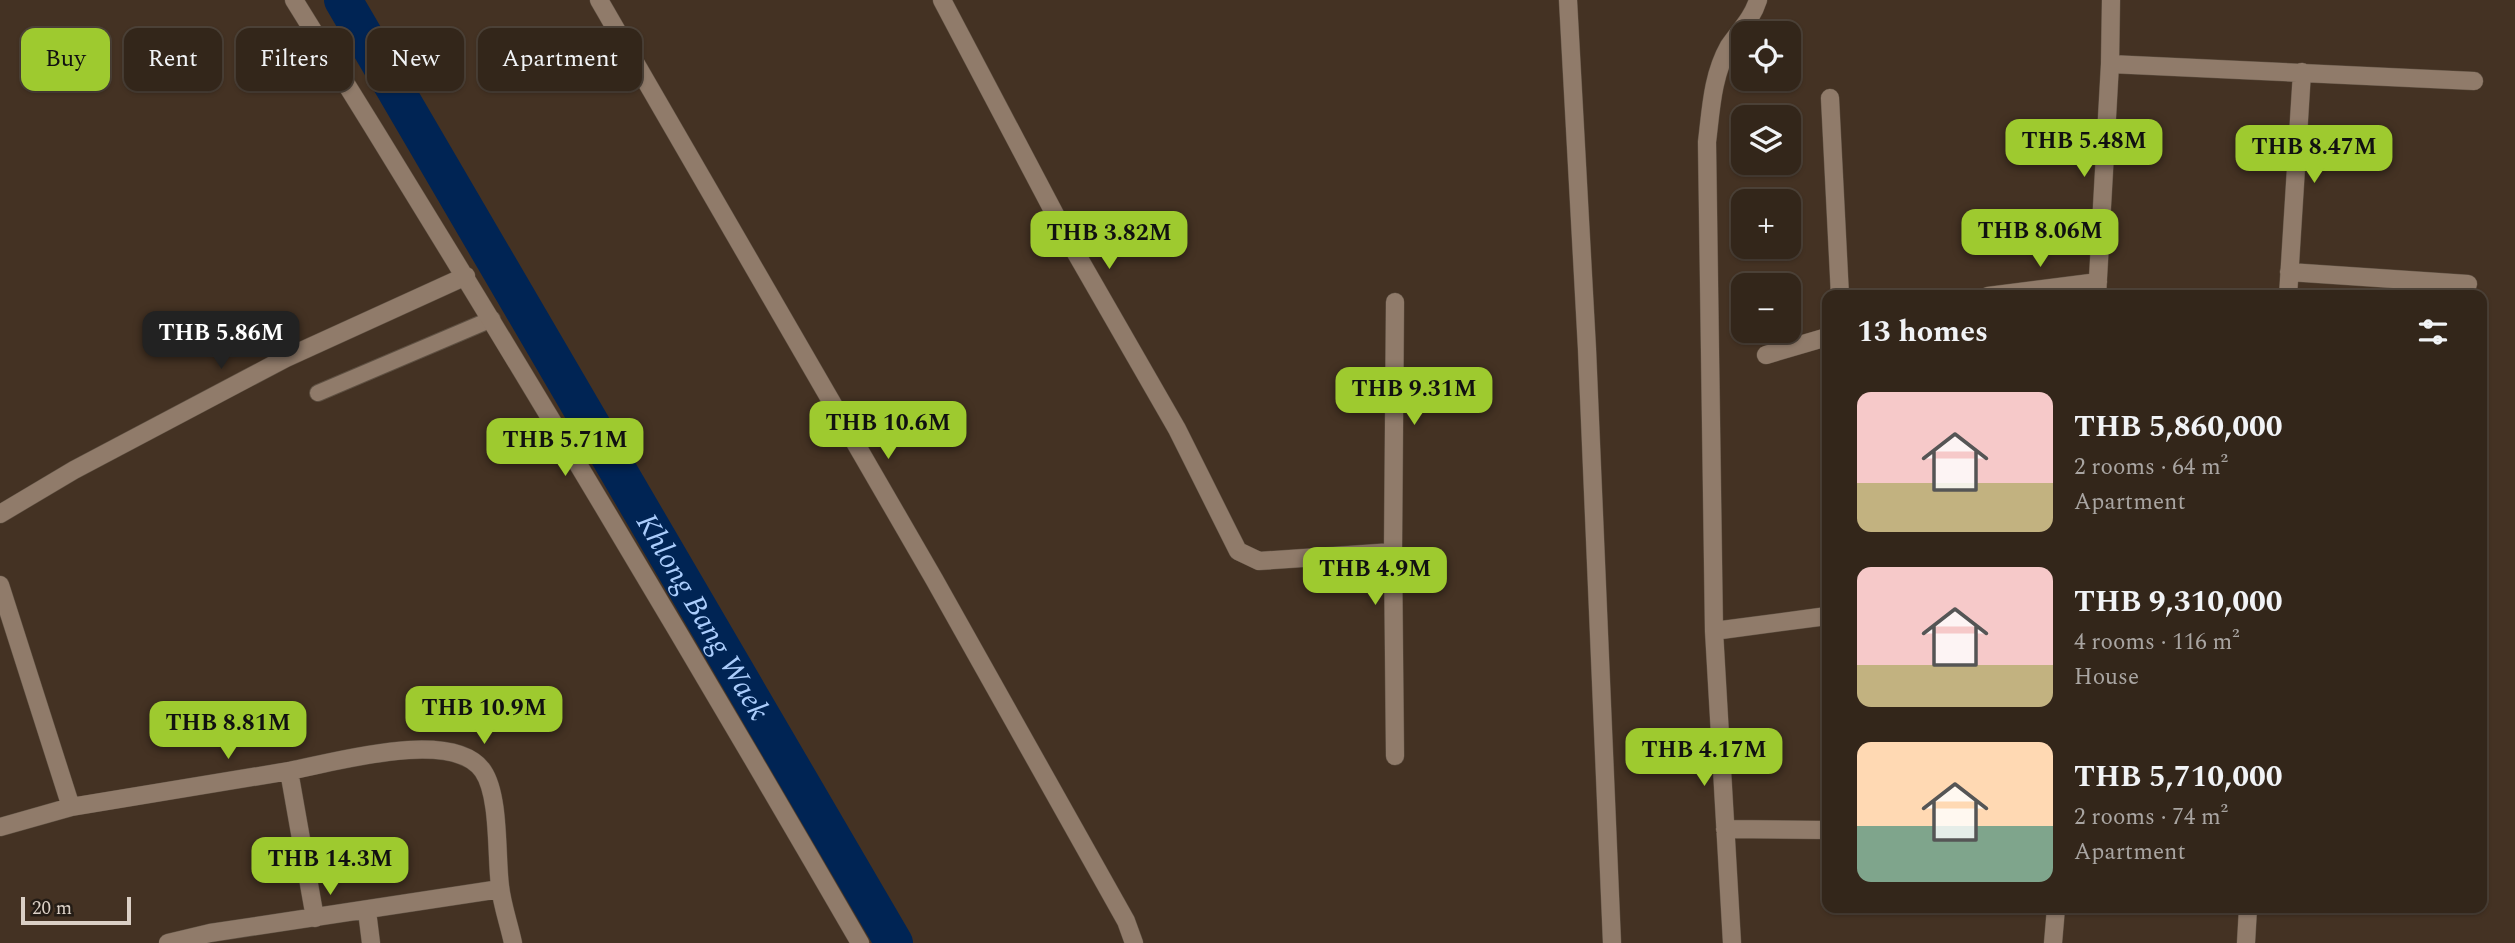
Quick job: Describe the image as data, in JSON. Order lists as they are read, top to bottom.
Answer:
{
  "water": ["Khlong Bang Waek"],
  "scale_bar": "20 m",
  "page": {
    "map_buttons": ["+", "−"],
    "chip": [
      "Buy",
      "Rent",
      "Filters",
      "New",
      "Apartment"
    ],
    "price": [
      "THB 5.48M",
      "THB 8.47M",
      "THB 8.06M",
      "THB 3.82M",
      "THB 5.86M",
      "THB 9.31M",
      "THB 10.6M",
      "THB 5.71M",
      "THB 4.9M",
      "THB 10.9M",
      "THB 8.81M",
      "THB 4.17M",
      "THB 14.3M"
    ],
    "heading": "13 homes",
    "list": [
      {
        "name": "THB 5,860,000",
        "note": "2 rooms · 64 m² · Apartment"
      },
      {
        "name": "THB 9,310,000",
        "note": "4 rooms · 116 m² · House"
      },
      {
        "name": "THB 5,710,000",
        "note": "2 rooms · 74 m² · Apartment"
      }
    ],
    "scale": "20 m"
  }
}
